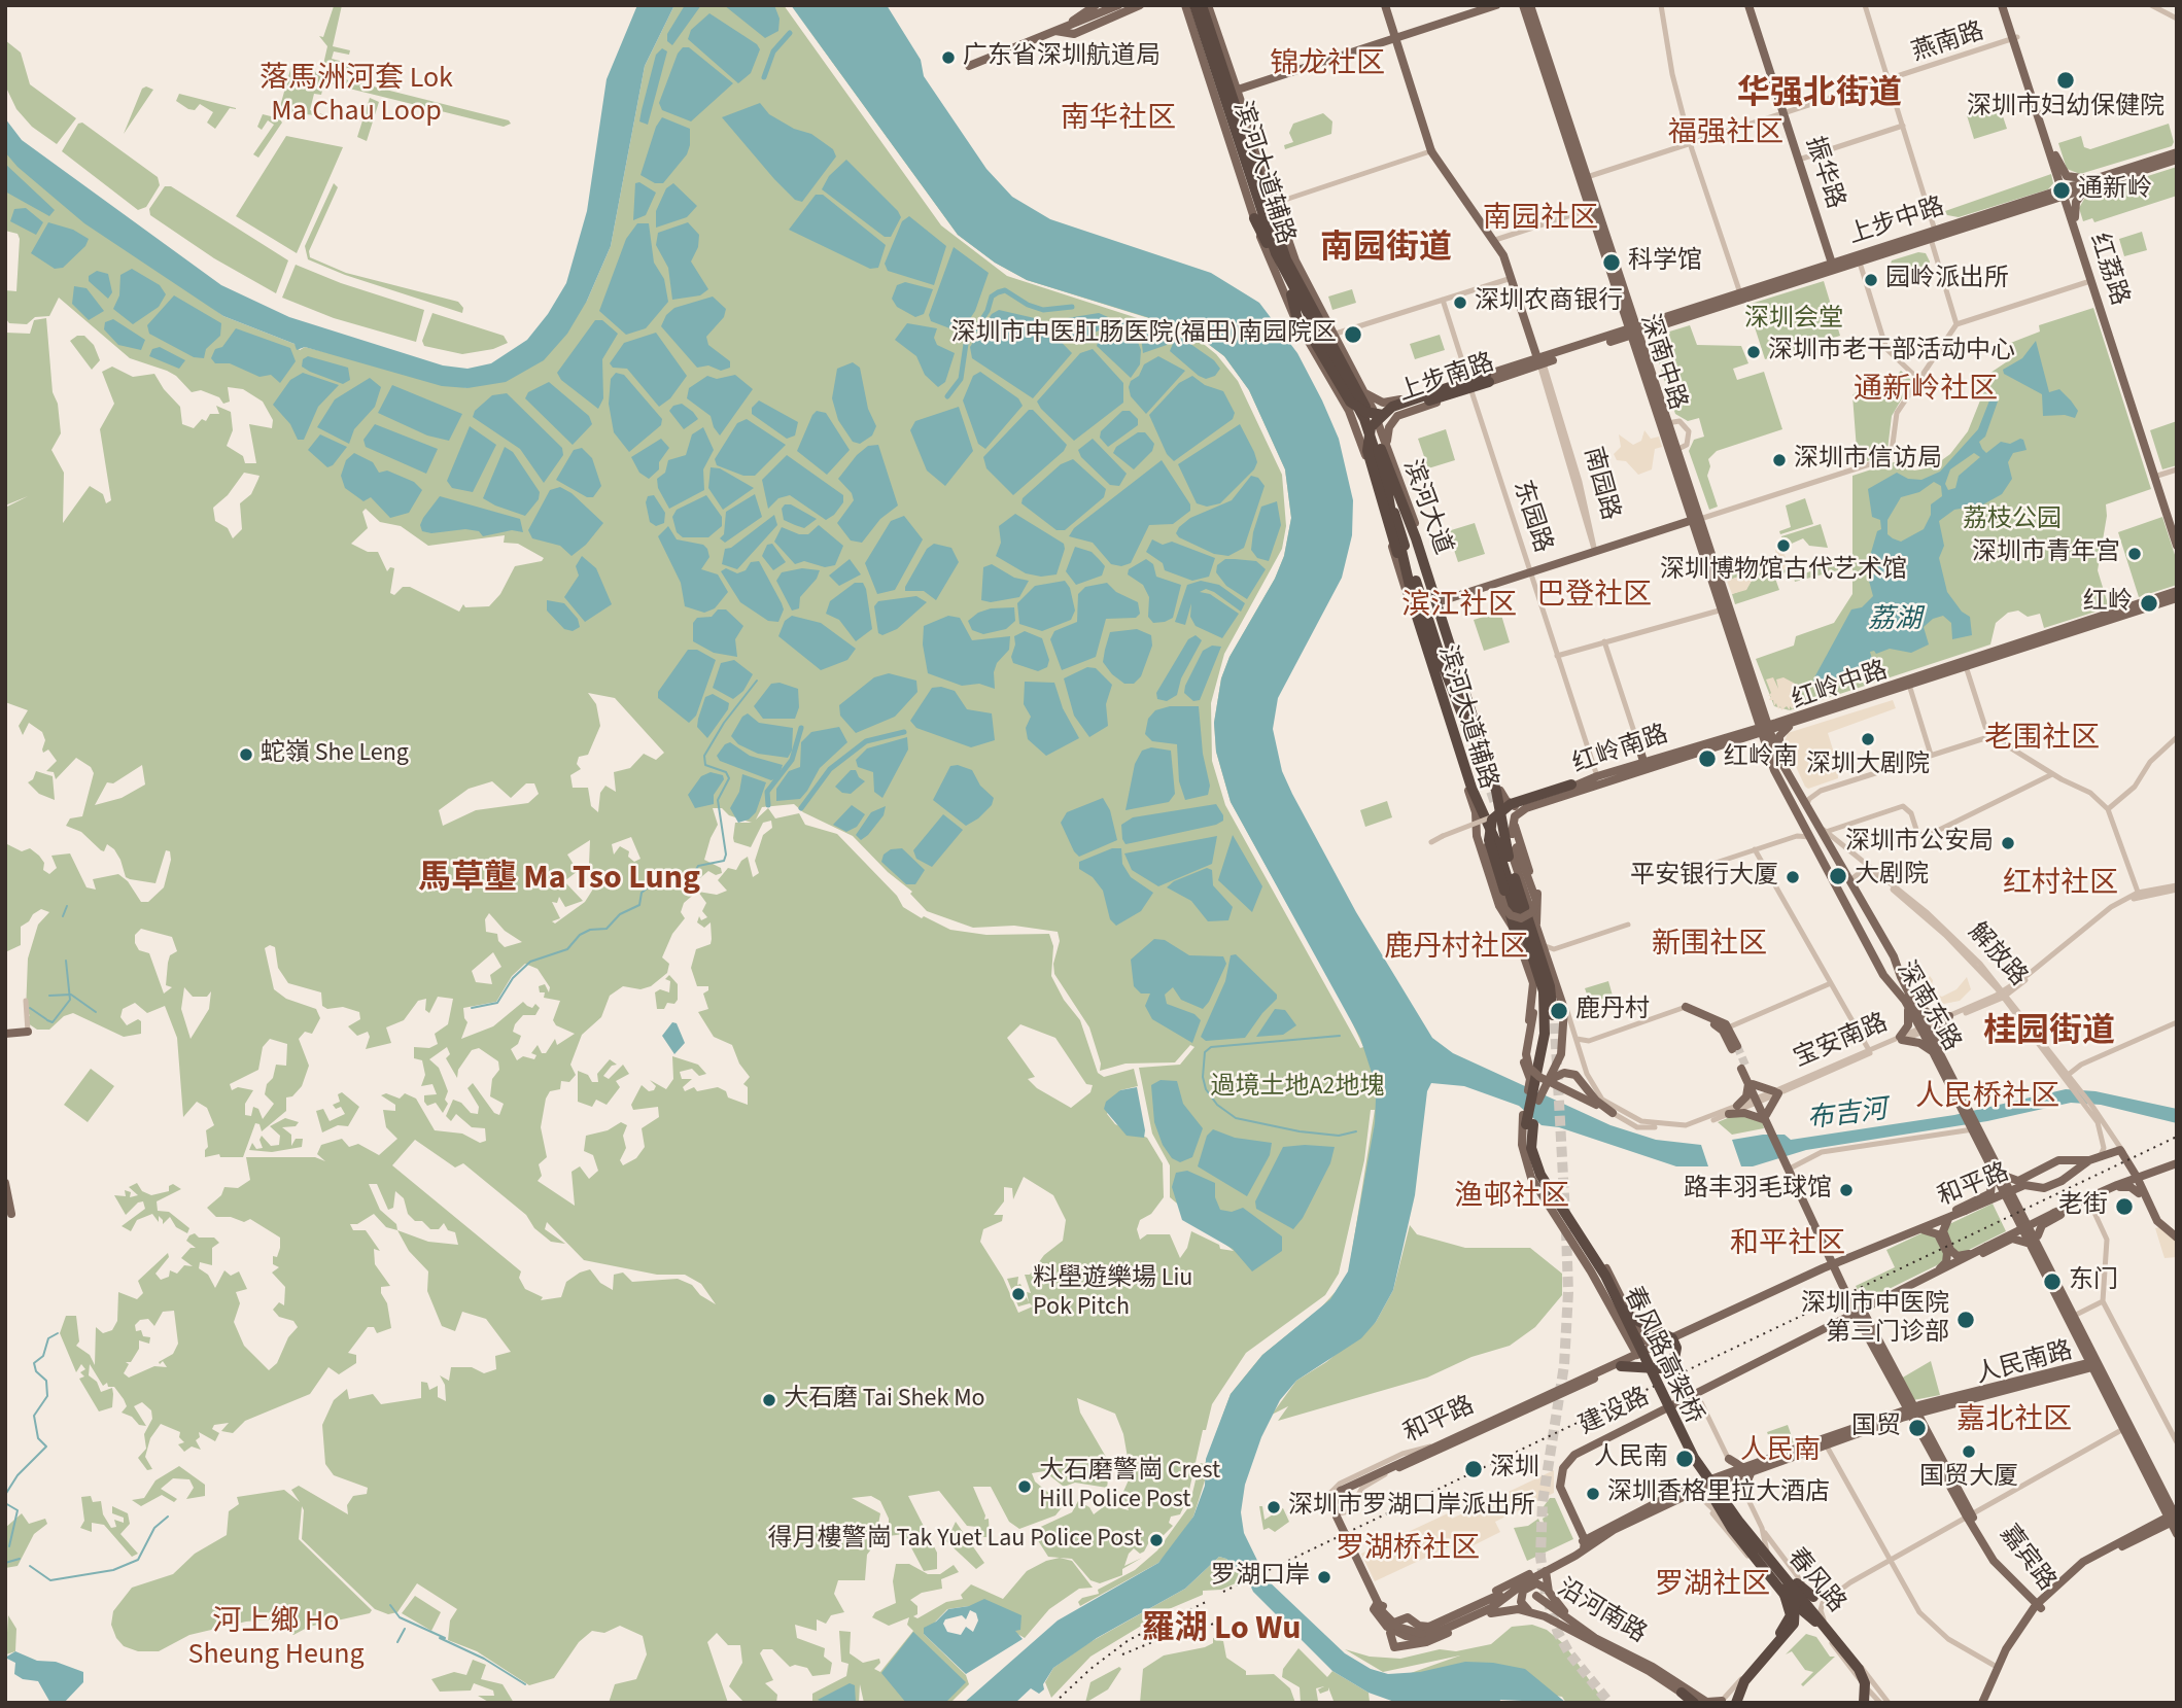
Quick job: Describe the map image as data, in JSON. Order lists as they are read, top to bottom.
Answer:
{
  "streets": {
    "highway": ["滨河大道", "春风路高架桥"],
    "main road": [
      "滨河大道辅路",
      "振华路",
      "上步中路",
      "红荔路",
      "深南中路",
      "上步南路",
      "南园路",
      "红岭中路",
      "红岭南路",
      "解放路",
      "深南东路",
      "和平路",
      "人民南路",
      "建设路",
      "嘉宾路",
      "沿河南路"
    ],
    "street": [
      "燕南路",
      "东园路",
      "宝安南路",
      "春风路"
    ]
  },
  "crossings": [
    ["燕南路", "振华路"],
    ["燕南路", "红荔路"],
    ["燕南路", "深南中路"],
    ["滨河大道辅路", "上步南路"],
    ["滨河大道辅路", "滨河大道"],
    ["滨河大道辅路", "红岭中路"],
    ["滨河大道辅路", "红岭南路"],
    ["滨河大道辅路", "宝安南路"],
    ["滨河大道辅路", "春风路高架桥"],
    ["振华路", "上步中路"],
    ["上步中路", "红荔路"],
    ["上步中路", "深南中路"],
    ["上步中路", "上步南路"],
    ["深南中路", "上步南路"],
    ["深南中路", "红岭中路"],
    ["深南中路", "红岭南路"],
    ["深南中路", "深南东路"],
    ["上步南路", "南园路"],
    ["上步南路", "东园路"],
    ["东园路", "红岭南路"],
    ["红岭中路", "红岭南路"],
    ["红岭中路", "深南东路"],
    ["红岭南路", "深南东路"],
    ["解放路", "深南东路"],
    ["解放路", "宝安南路"],
    ["解放路", "和平路"],
    ["解放路", "建设路"],
    ["深南东路", "宝安南路"],
    ["深南东路", "人民南路"],
    ["宝安南路", "嘉宾路"],
    ["和平路", "人民南路"],
    ["和平路", "嘉宾路"],
    ["和平路", "沿河南路"],
    ["人民南路", "建设路"],
    ["人民南路", "嘉宾路"],
    ["人民南路", "春风路"],
    ["建设路", "嘉宾路"],
    ["建设路", "春风路"]
  ],
  "districts": [
    "锦龙社区",
    "落馬洲河套 Lok Ma Chau Loop",
    "华强北街道",
    "南华社区",
    "福强社区",
    "南园社区",
    "南园街道",
    "通新岭社区",
    "巴登社区",
    "滨江社区",
    "老围社区",
    "馬草壟 Ma Tso Lung",
    "红村社区",
    "新围社区",
    "鹿丹村社区",
    "桂园街道",
    "人民桥社区",
    "渔邨社区",
    "和平社区",
    "嘉北社区",
    "人民南",
    "罗湖桥社区",
    "罗湖社区",
    "河上鄉 Ho Sheung Heung",
    "羅湖 Lo Wu"
  ],
  "water": ["荔湖", "布吉河"],
  "parks": ["深圳会堂", "荔枝公园", "過境土地A2地塊"],
  "places": [
    "广东省深圳航道局",
    "深圳市妇幼保健院",
    "通新岭",
    "科学馆",
    "园岭派出所",
    "深圳农商银行",
    "深圳市中医肛肠医院(福田)南园院区",
    "深圳市老干部活动中心",
    "深圳市信访局",
    "深圳博物馆古代艺术馆",
    "深圳市青年宫",
    "红岭",
    "深圳大剧院",
    "蛇嶺 She Leng",
    "红岭南",
    "深圳市公安局",
    "大剧院",
    "平安银行大厦",
    "鹿丹村",
    "路丰羽毛球馆",
    "老街",
    "东门",
    "料壆遊樂場 Liu Pok Pitch",
    "深圳市中医院 第三门诊部",
    "大石磨 Tai Shek Mo",
    "国贸",
    "国贸大厦",
    "人民南",
    "深圳",
    "大石磨警崗 Crest Hill Police Post",
    "深圳香格里拉大酒店",
    "深圳市罗湖口岸派出所",
    "得月樓警崗 Tak Yuet Lau Police Post",
    "罗湖口岸"
  ]
}
